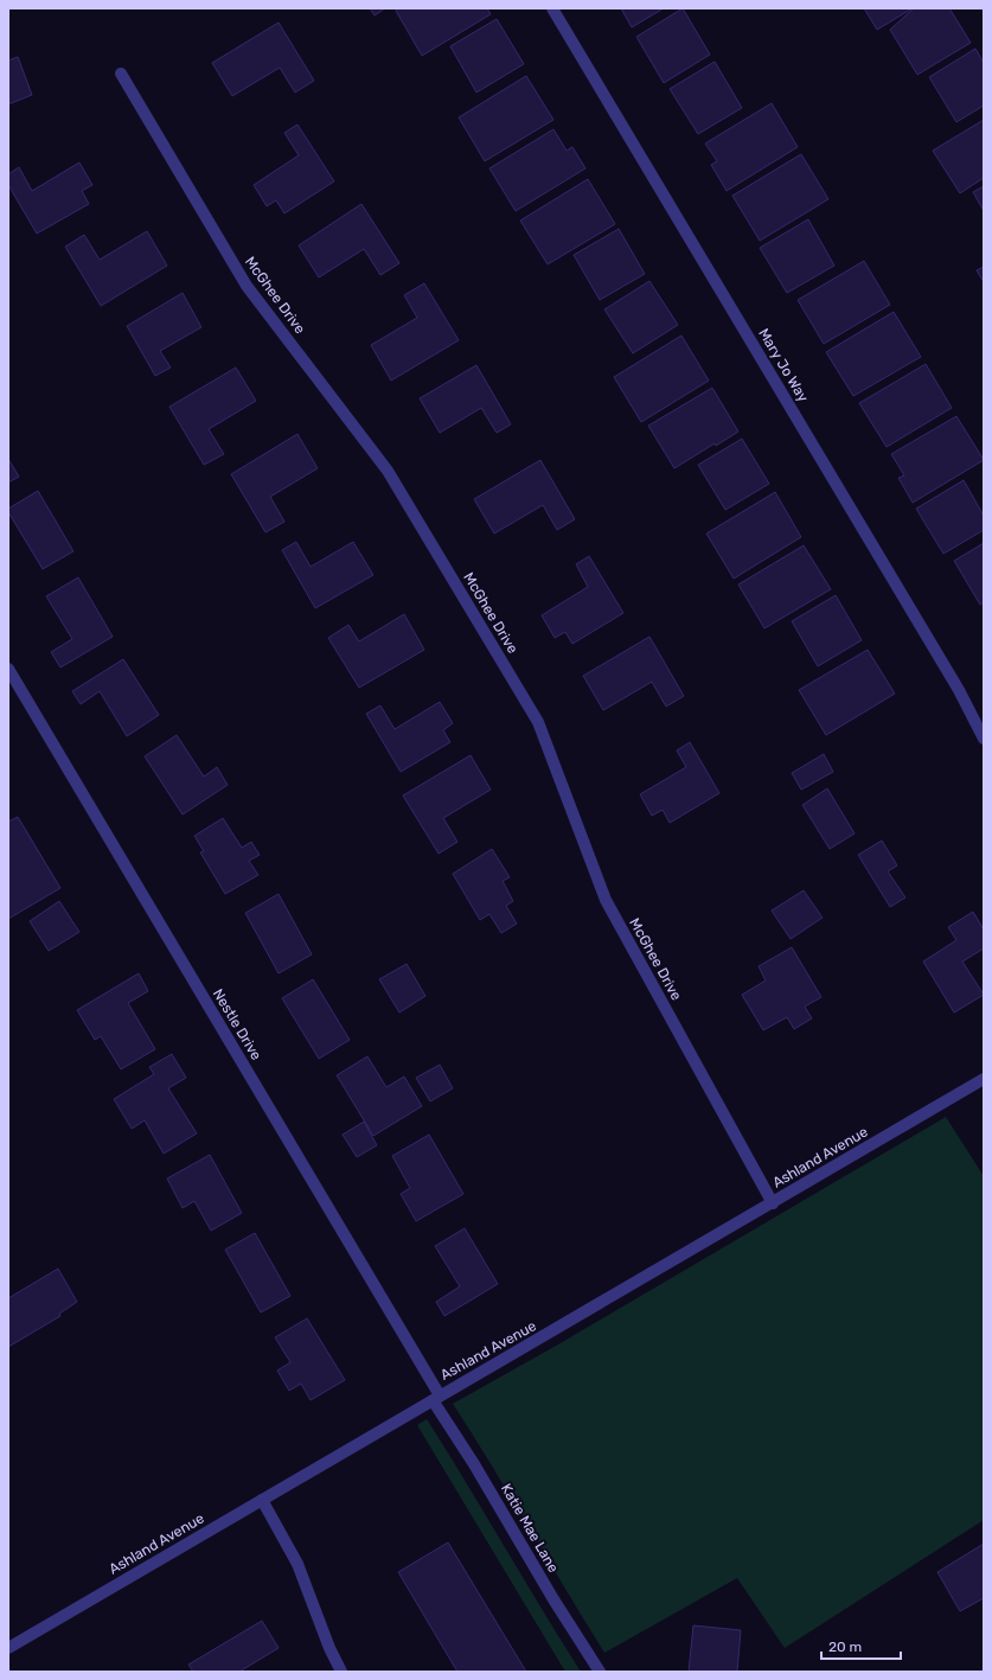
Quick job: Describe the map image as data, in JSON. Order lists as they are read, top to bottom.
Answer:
{
  "streets": {
    "street": [
      "McGhee Drive",
      "Mary Jo Way",
      "Nestle Drive",
      "Ashland Avenue",
      "Katie Mae Lane"
    ]
  },
  "crossings": [
    ["McGhee Drive", "Ashland Avenue"],
    ["Nestle Drive", "Ashland Avenue"],
    ["Nestle Drive", "Katie Mae Lane"],
    ["Ashland Avenue", "Katie Mae Lane"]
  ],
  "scale_bar": "20 m"
}
